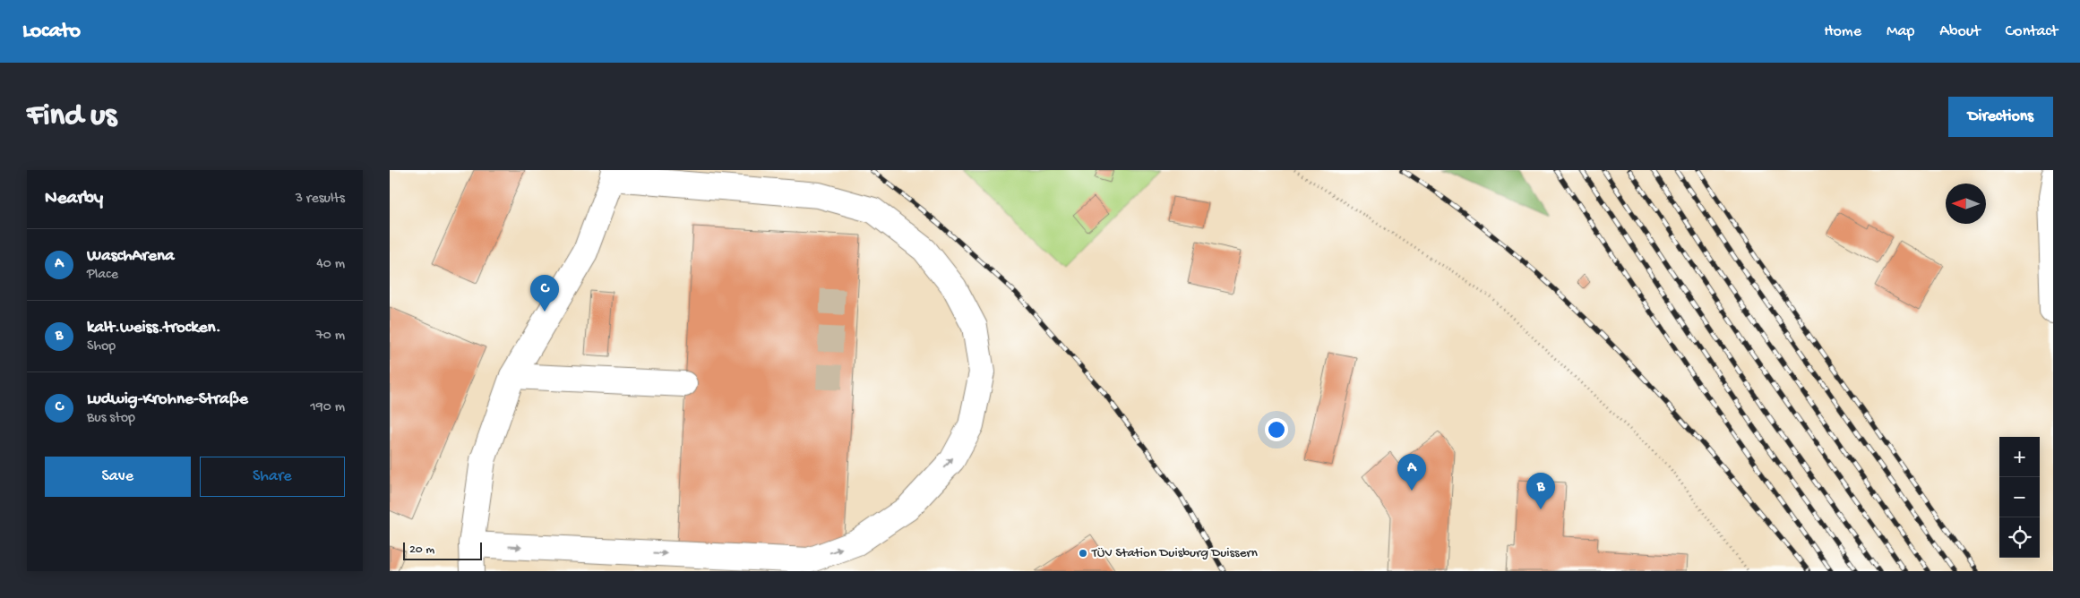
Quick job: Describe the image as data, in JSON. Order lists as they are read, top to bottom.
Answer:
{
  "places": ["TÜV Station Duisburg Duissern"],
  "scale_bar": "20 m",
  "north": "left",
  "page": {
    "header": "Locato",
    "nav": [
      "Home",
      "Map",
      "About",
      "Contact"
    ],
    "buttons": [
      "Directions",
      ["Save", "Share"]
    ],
    "title": "Find us",
    "heading": ["Nearby", "3 results"],
    "list": [
      {
        "mark": "A",
        "name": "WaschArena",
        "note": "Place",
        "value": "40 m"
      },
      {
        "mark": "B",
        "name": "kalt.weiss.trocken.",
        "note": "Shop",
        "value": "70 m"
      },
      {
        "mark": "C",
        "name": "Ludwig-Krohne-Straße",
        "note": "Bus stop",
        "value": "190 m"
      }
    ],
    "pins": ["C", "A", "B"],
    "map_buttons": ["+", "−"],
    "scale": "20 m"
  }
}
